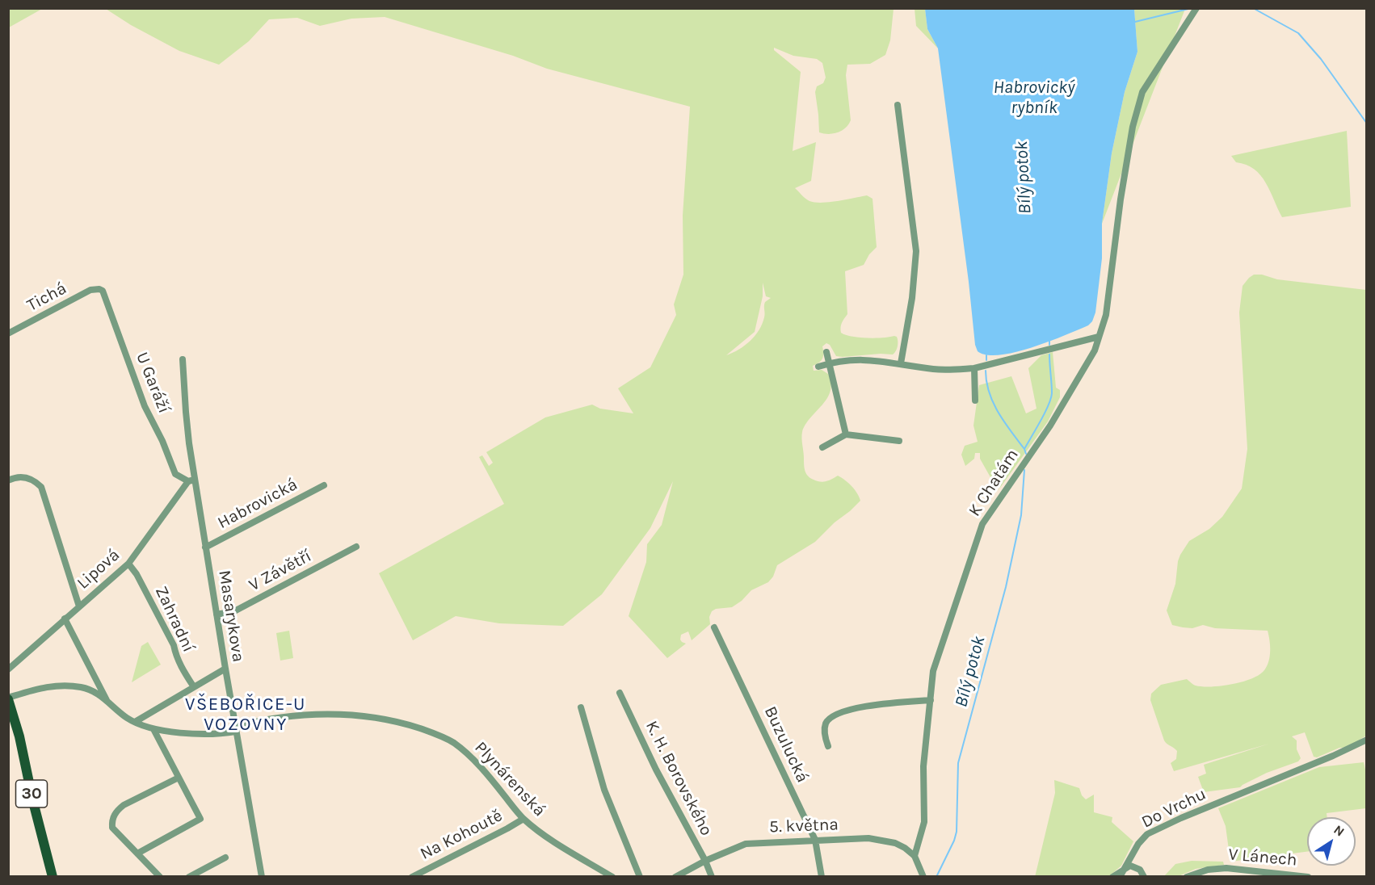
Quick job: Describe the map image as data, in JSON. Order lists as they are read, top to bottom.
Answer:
{
  "streets": {
    "main road": ["30"],
    "street": [
      "Tichá",
      "U Garáží",
      "K Chatám",
      "Habrovická",
      "Lipová",
      "V Závětří",
      "Masarykova",
      "Zahradní",
      "Buzulucká",
      "K. H. Borovského",
      "Plynárenská",
      "Do Vrchu",
      "5. května",
      "Na Kohoutě",
      "V Lánech"
    ]
  },
  "crossings": [
    ["Tichá", "U Garáží"],
    ["U Garáží", "Lipová"],
    ["U Garáží", "Masarykova"],
    ["K Chatám", "5. května"],
    ["Habrovická", "Masarykova"],
    ["Lipová", "Masarykova"],
    ["Lipová", "Zahradní"],
    ["Lipová", "Plynárenská"],
    ["V Závětří", "Masarykova"],
    ["Masarykova", "Plynárenská"],
    ["Buzulucká", "5. května"],
    ["K. H. Borovského", "5. května"],
    ["Plynárenská", "30"],
    ["Plynárenská", "Na Kohoutě"]
  ],
  "districts": ["VŠEBOŘICE-U VOZOVNY"],
  "water": ["Habrovický rybník", "Bílý potok"],
  "north": "top right"
}
